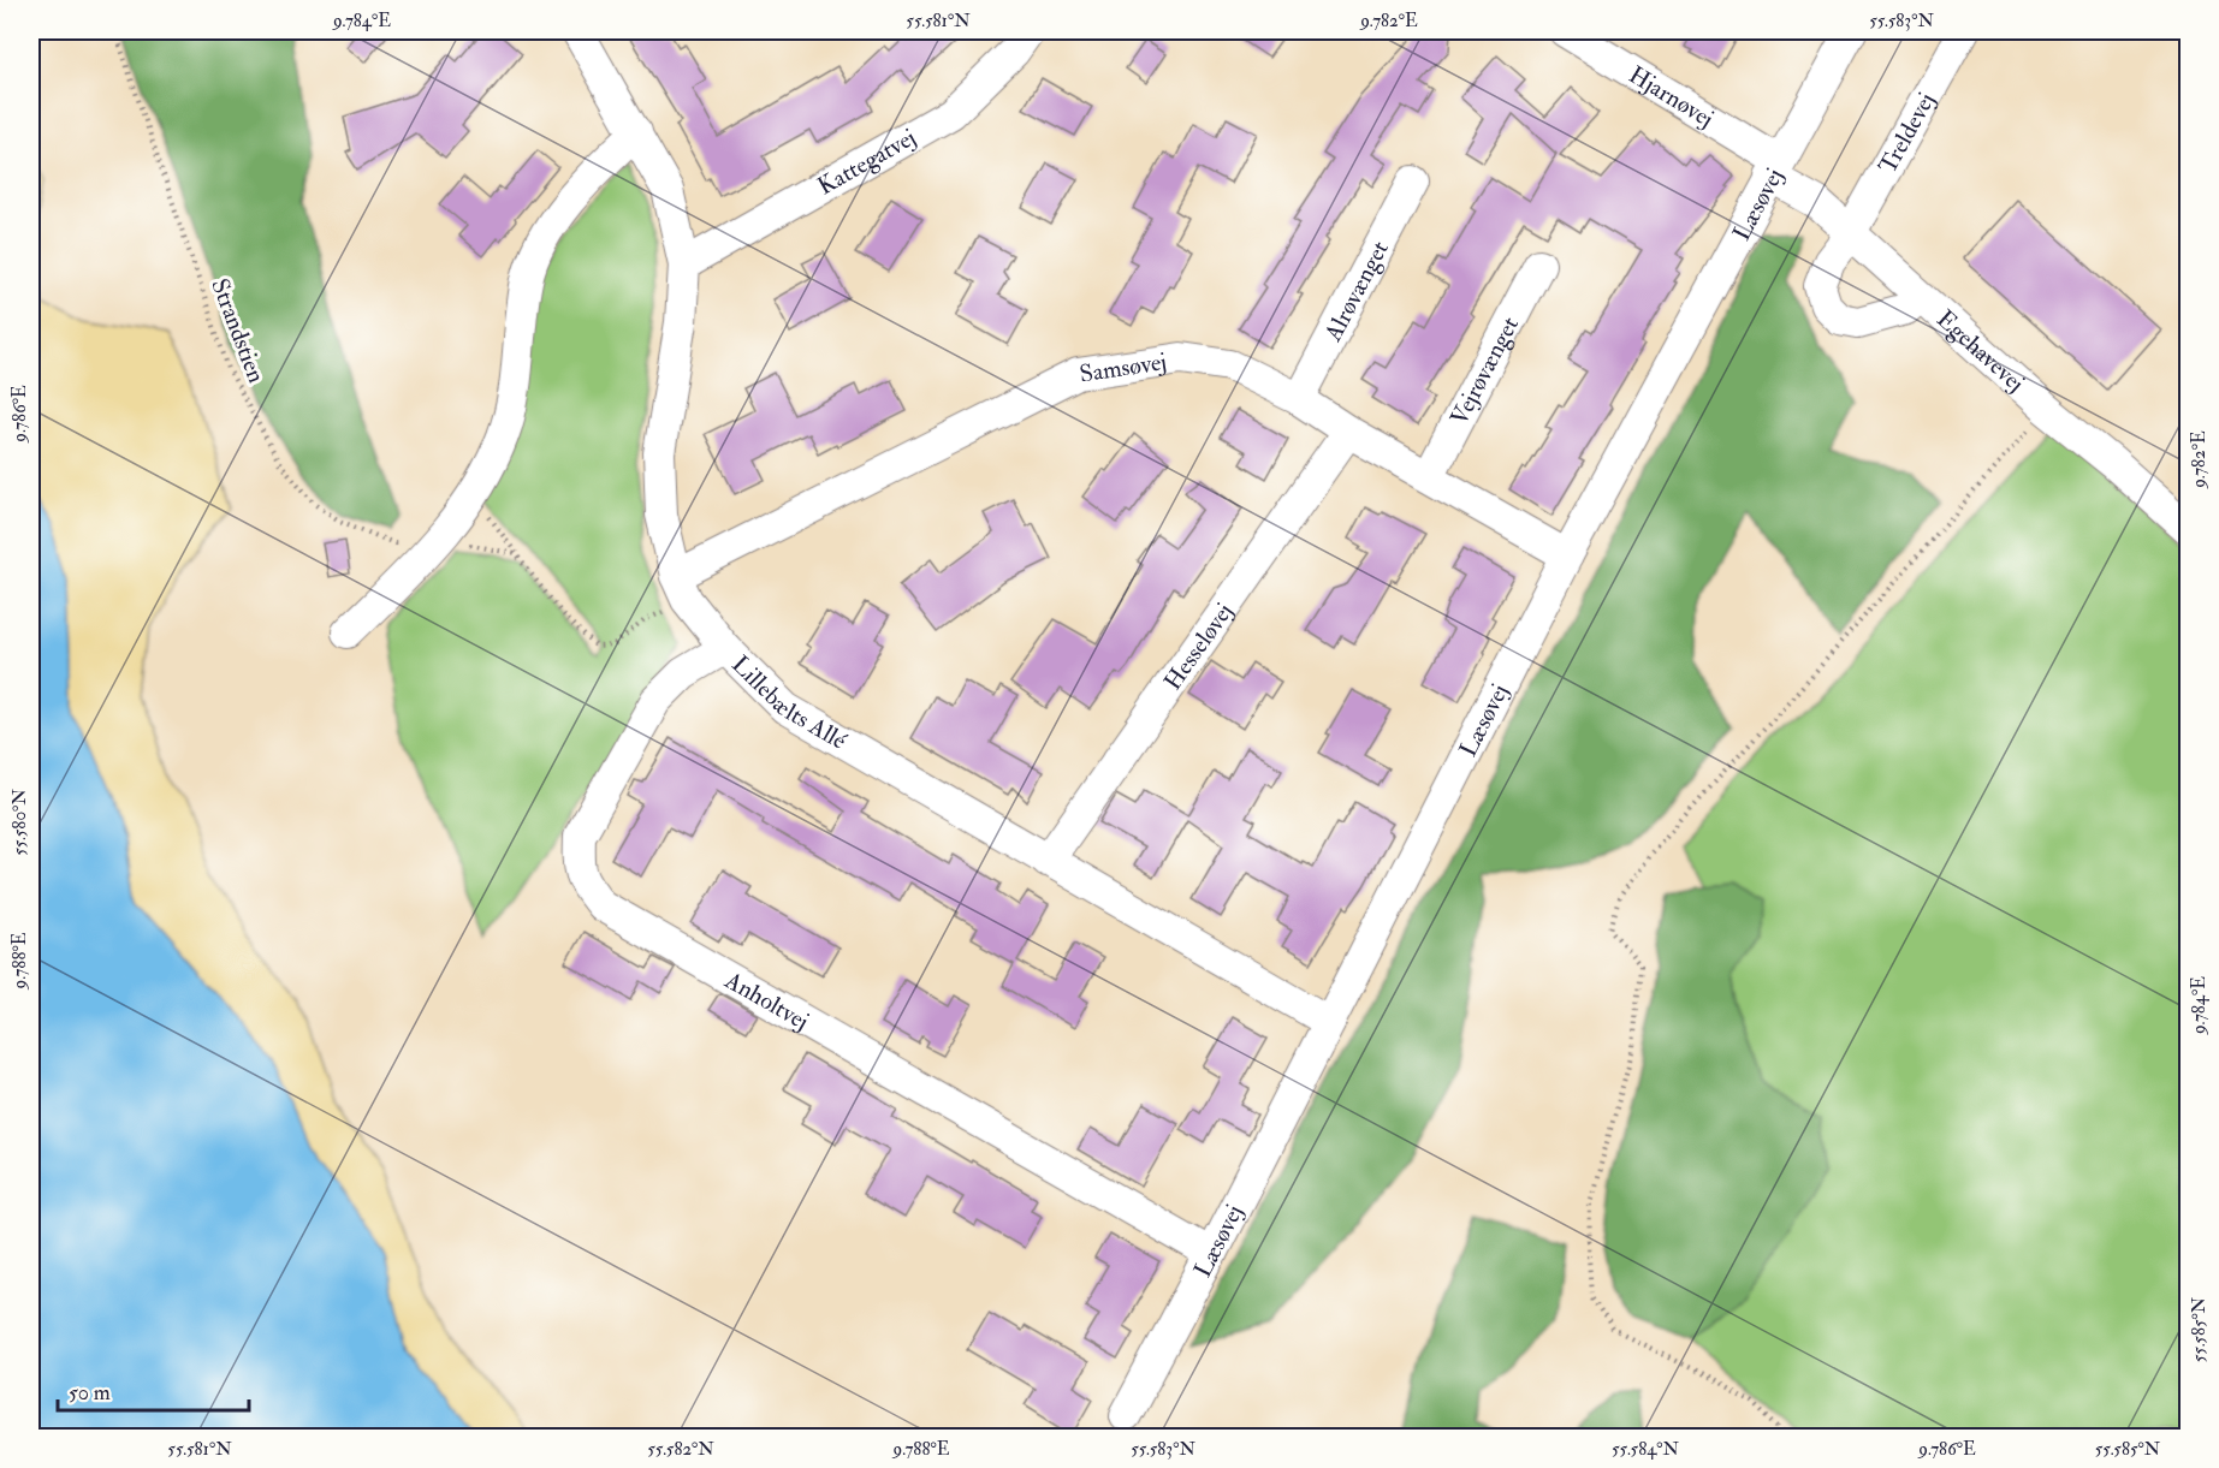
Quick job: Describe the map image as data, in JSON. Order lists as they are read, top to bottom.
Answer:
{
  "streets": {
    "street": [
      "Hjarnøvej",
      "Treldevej",
      "Kattegatvej",
      "Læsøvej",
      "Alrøvænget",
      "Egehavevej",
      "Samsøvej",
      "Vejrøvænget",
      "Hesseløvej",
      "Lillebælts Allé",
      "Anholtvej"
    ],
    "path": ["Strandstien"]
  },
  "crossings": [
    ["Hjarnøvej", "Læsøvej"],
    ["Hjarnøvej", "Egehavevej"],
    ["Treldevej", "Egehavevej"],
    ["Kattegatvej", "Lillebælts Allé"],
    ["Læsøvej", "Egehavevej"],
    ["Læsøvej", "Samsøvej"],
    ["Læsøvej", "Lillebælts Allé"],
    ["Læsøvej", "Anholtvej"],
    ["Alrøvænget", "Samsøvej"],
    ["Samsøvej", "Vejrøvænget"],
    ["Samsøvej", "Hesseløvej"],
    ["Samsøvej", "Lillebælts Allé"],
    ["Hesseløvej", "Lillebælts Allé"],
    ["Lillebælts Allé", "Anholtvej"]
  ],
  "scale_bar": "50 m",
  "coordinates": [
    "9.784°E",
    "55.581°N",
    "9.782°E",
    "55.583°N",
    "9.786°E",
    "55.580°N",
    "9.788°E",
    "55.585°N",
    "55.582°N",
    "55.584°N"
  ]
}
